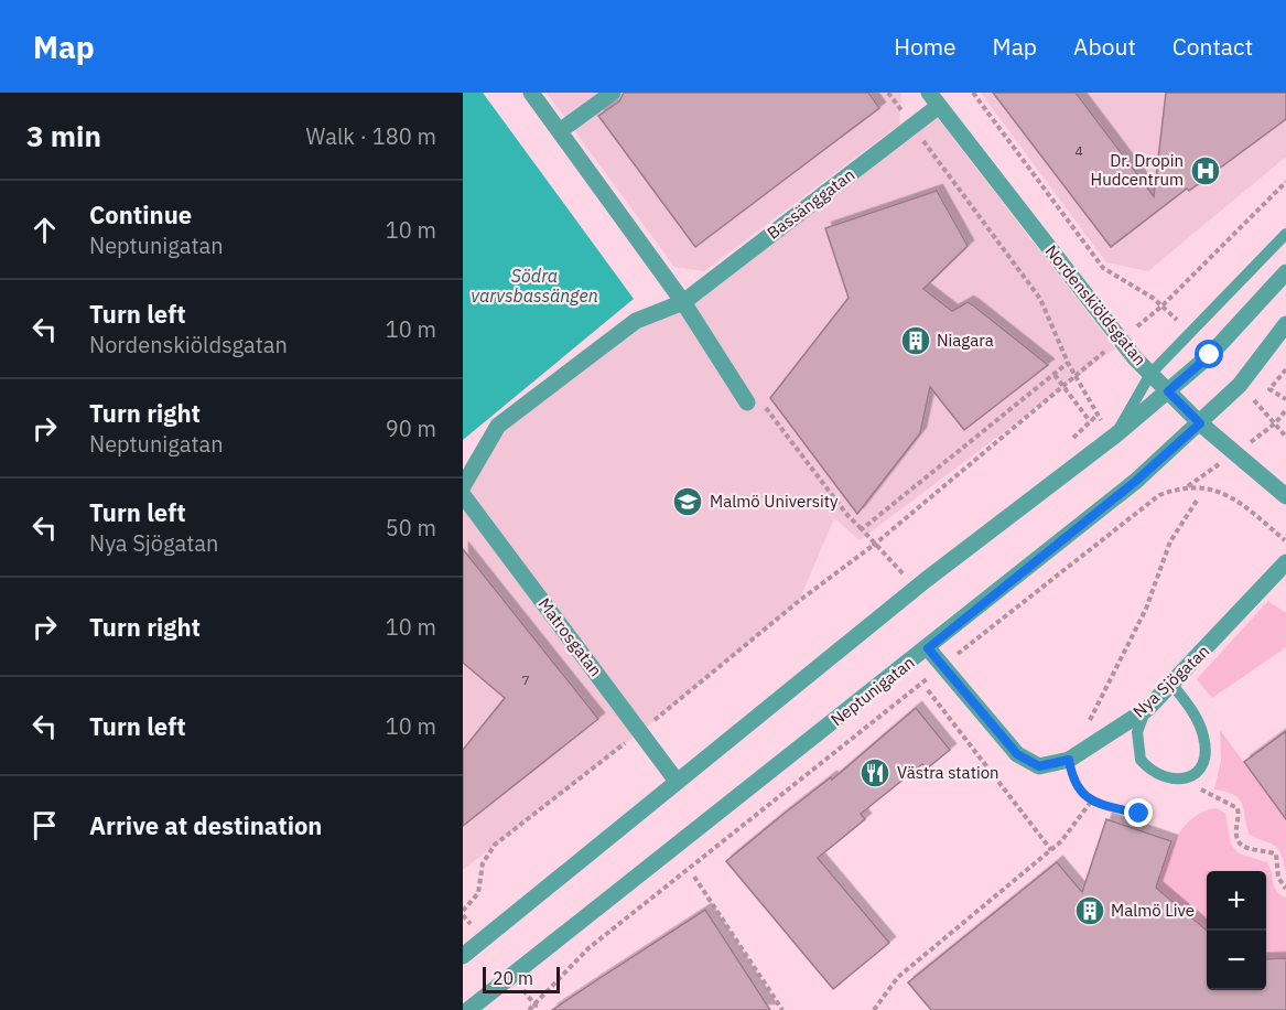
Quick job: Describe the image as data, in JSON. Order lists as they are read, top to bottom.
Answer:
{
  "streets": {
    "street": [
      "Bassänggatan",
      "Nordenskiöldsgatan",
      "Matrosgatan",
      "Nya Sjögatan",
      "Neptunigatan"
    ]
  },
  "crossings": [
    ["Bassänggatan", "Nordenskiöldsgatan"],
    ["Nordenskiöldsgatan", "Neptunigatan"],
    ["Nya Sjögatan", "Neptunigatan"]
  ],
  "water": ["Södra varvsbassängen"],
  "places": {
    "hospital": ["Dr. Dropin Hudcentrum"],
    "building": ["Niagara", "Malmö Live"],
    "school or university": ["Malmö University"],
    "restaurant": ["Västra station"]
  },
  "house_numbers": ["4", "7"],
  "scale_bar": "20 m",
  "page": {
    "header": "Map",
    "nav": [
      "Home",
      "Map",
      "About",
      "Contact"
    ],
    "heading": ["3 min", "Walk · 180 m"],
    "list": [
      ["Continue", "Neptunigatan", "10 m"],
      ["Turn left", "Nordenskiöldsgatan", "10 m"],
      ["Turn right", "Neptunigatan", "90 m"],
      ["Turn left", "Nya Sjögatan", "50 m"],
      ["Turn right", "10 m"],
      ["Turn left", "10 m"],
      "Arrive at destination"
    ],
    "map_buttons": ["+", "−"],
    "scale": "20 m"
  }
}
